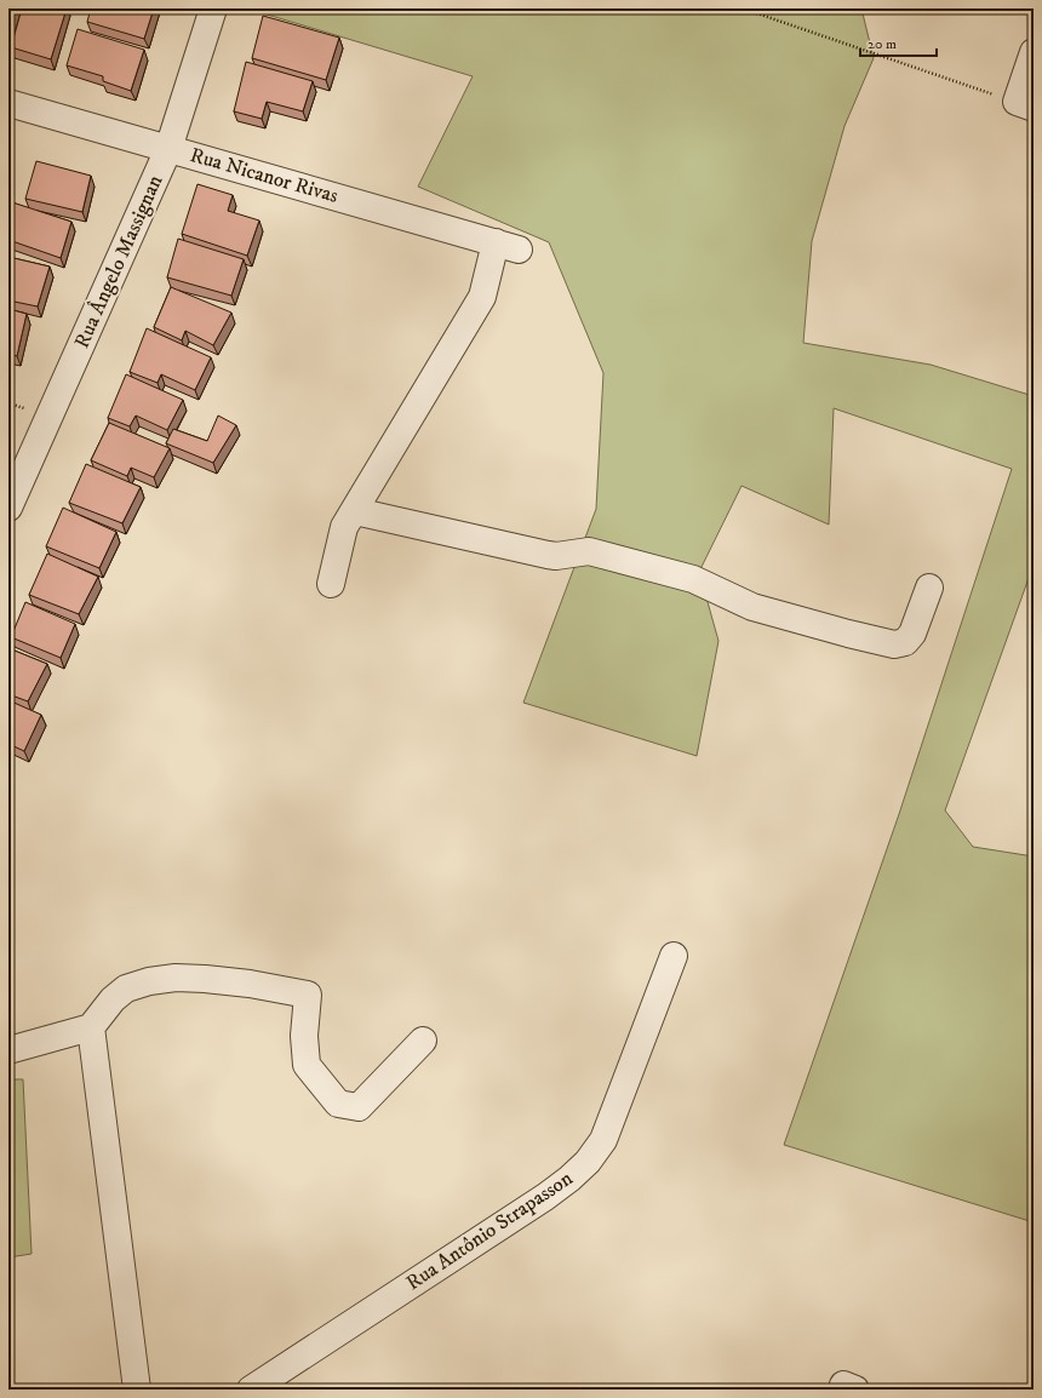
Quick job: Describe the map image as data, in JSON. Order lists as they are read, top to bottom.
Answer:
{
  "streets": {
    "street": ["Rua Nicanor Rivas", "Rua Ângelo Massignan", "Rua Antônio Strapasson"]
  },
  "crossings": [
    ["Rua Nicanor Rivas", "Rua Ângelo Massignan"]
  ],
  "scale_bar": "20 m"
}
